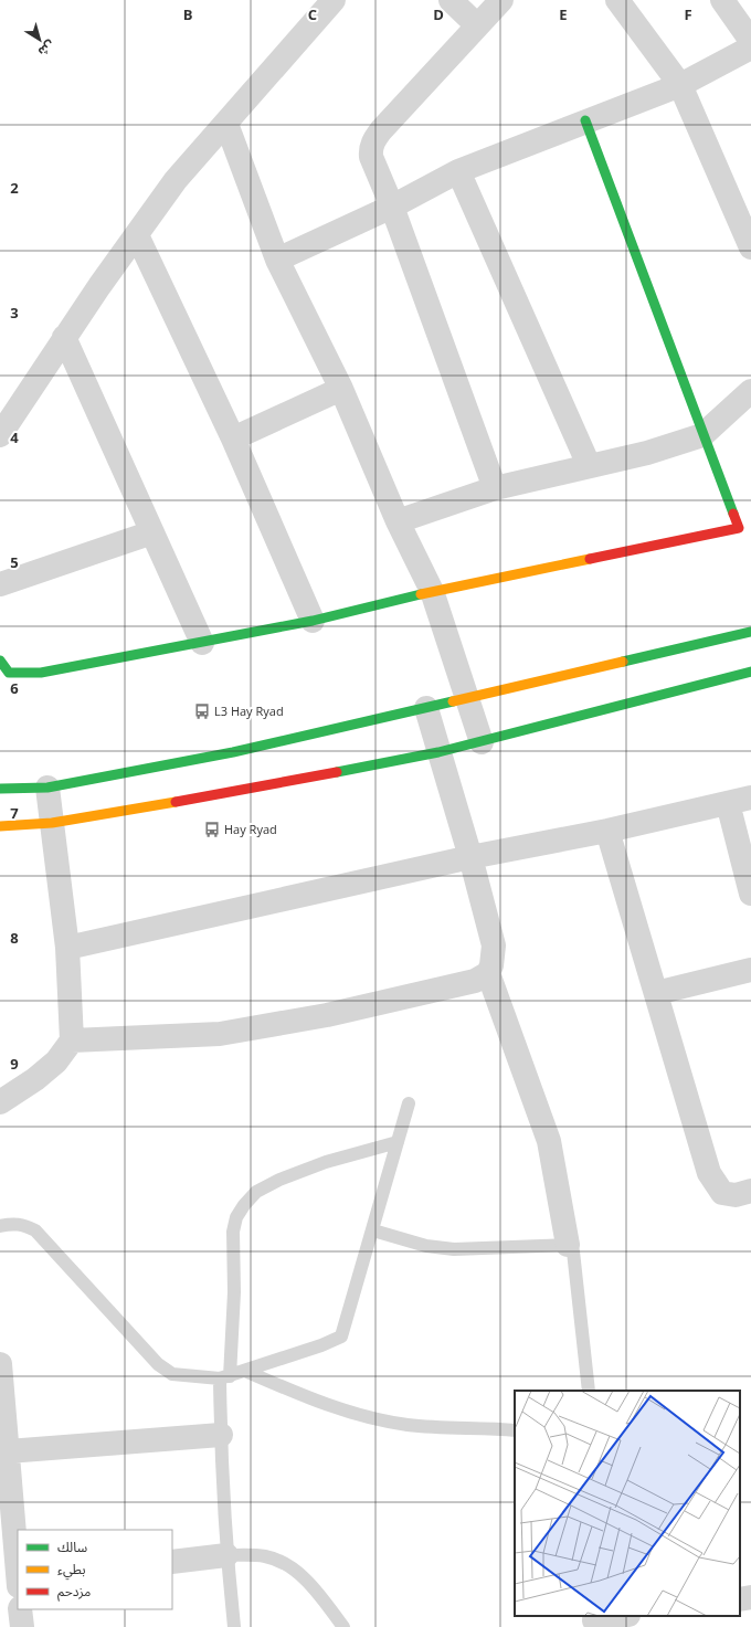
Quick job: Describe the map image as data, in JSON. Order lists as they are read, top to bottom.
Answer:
{
  "places": {
    "bus stop": ["L3 Hay Ryad", "Hay Ryad"]
  },
  "legend": ["سالك", "بطيء", "مزدحم"],
  "north": "bottom right",
  "grid": {
    "columns": [
      "B",
      "C",
      "D",
      "E",
      "F"
    ],
    "rows": [
      "2",
      "3",
      "4",
      "5",
      "6",
      "7",
      "8",
      "9"
    ]
  }
}
